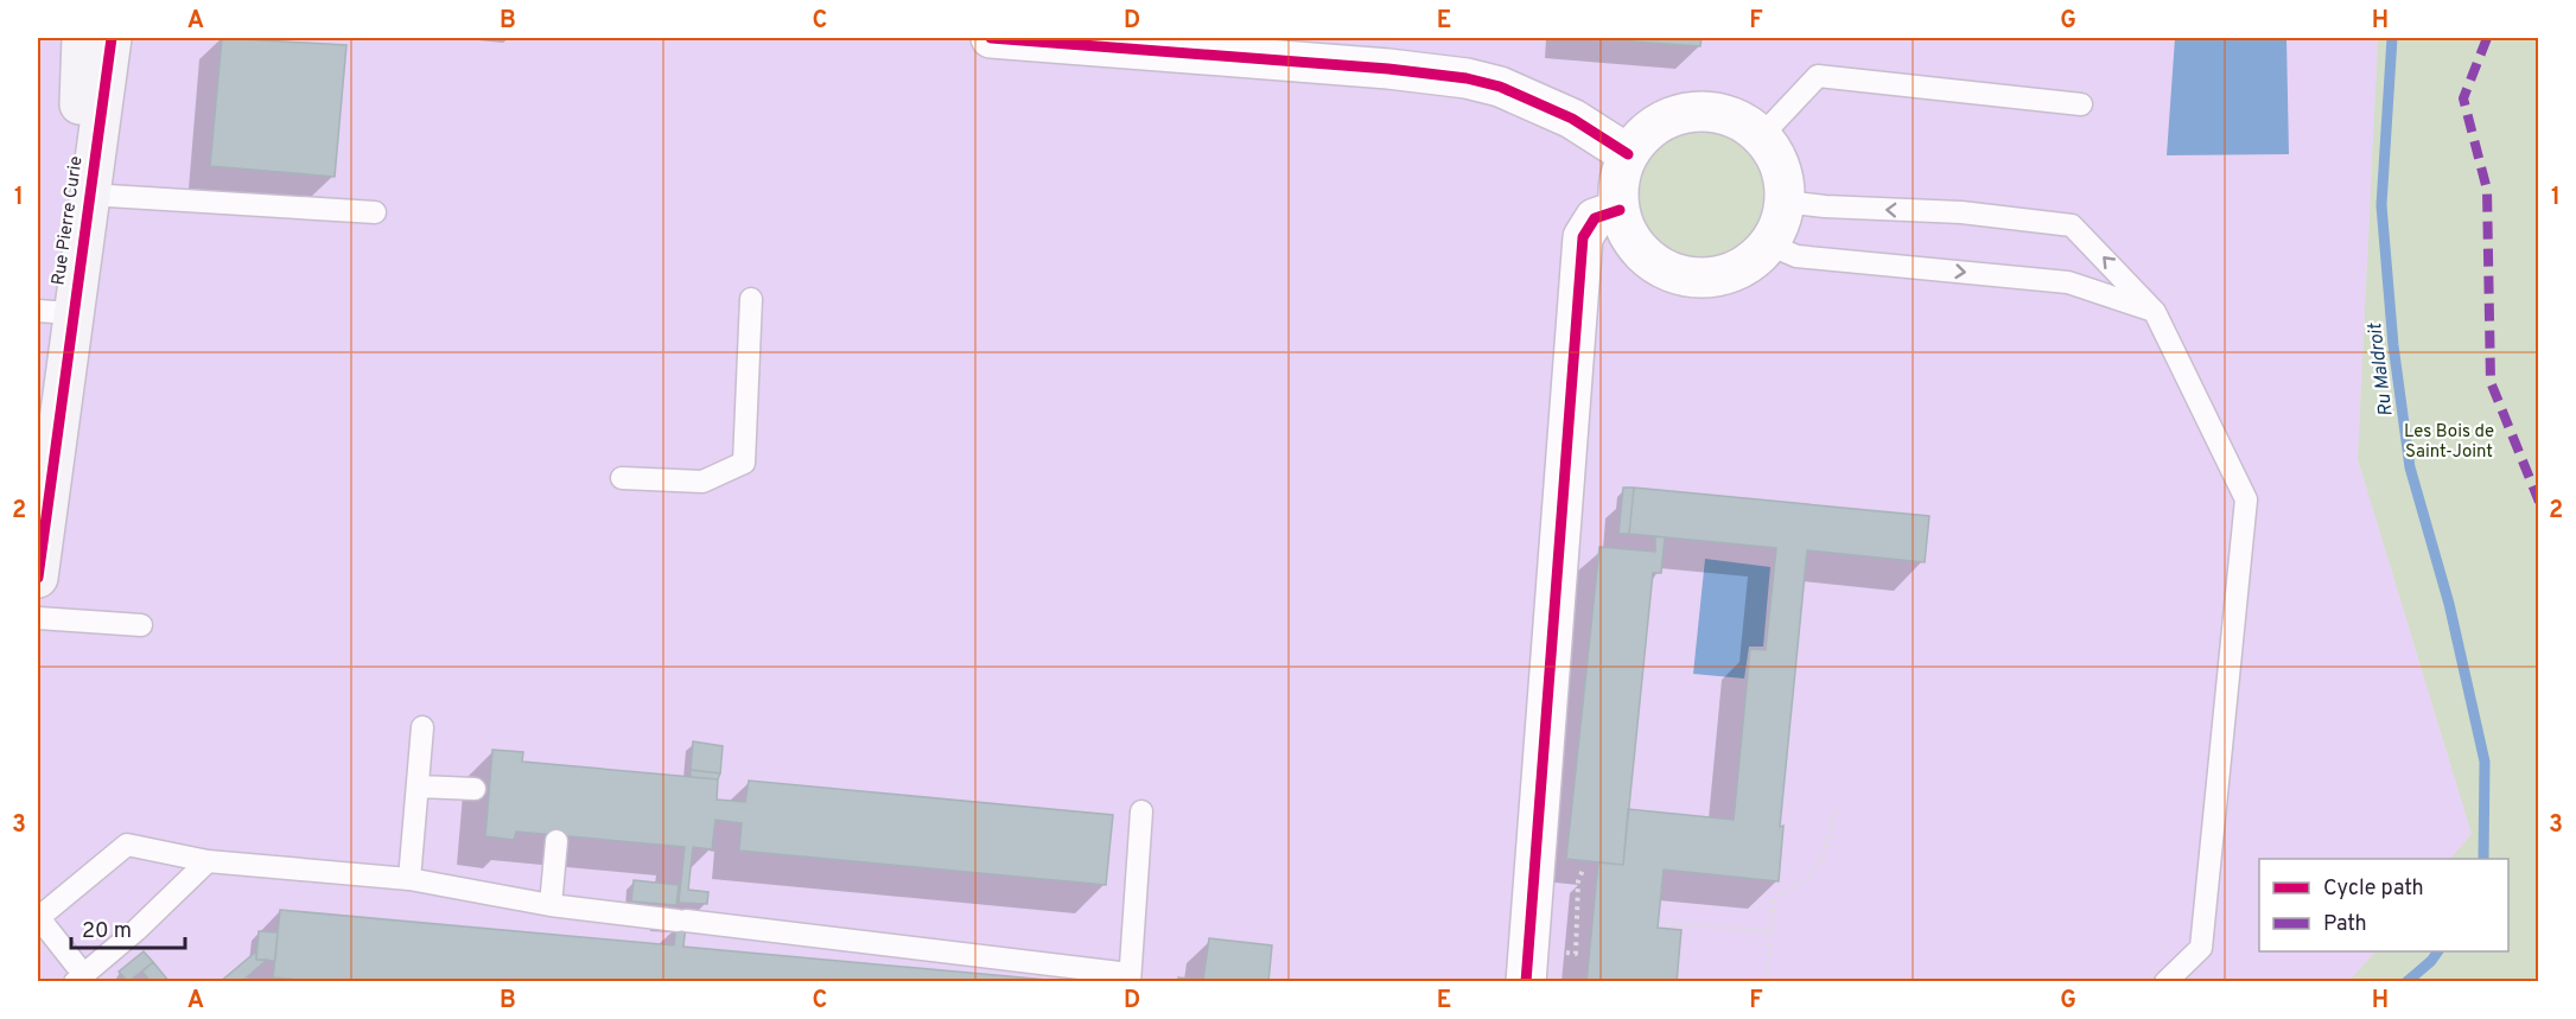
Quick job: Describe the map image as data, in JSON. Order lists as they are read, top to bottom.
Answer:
{
  "streets": {
    "street": ["Rue Pierre Curie"]
  },
  "water": ["Ru Maldroit"],
  "parks": ["Les Bois de Saint-Joint"],
  "legend": ["Cycle path", "Path"],
  "scale_bar": "20 m",
  "grid": {
    "columns": [
      "A",
      "B",
      "C",
      "D",
      "E",
      "F",
      "G",
      "H"
    ],
    "rows": ["1", "2", "3"]
  }
}
